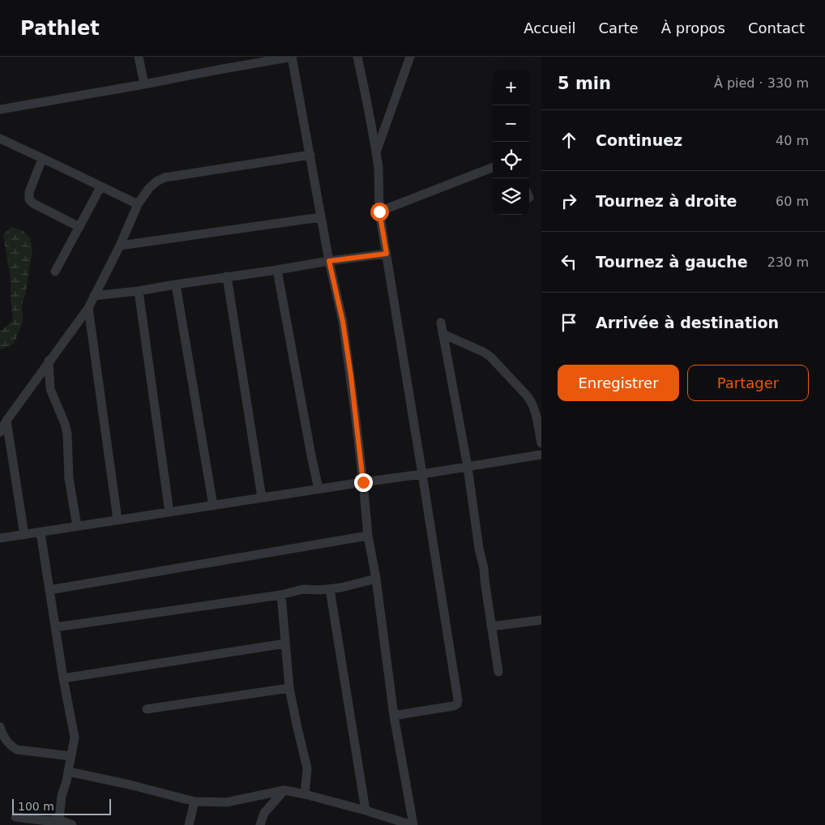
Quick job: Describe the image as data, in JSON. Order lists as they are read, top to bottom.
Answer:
{
  "scale_bar": "100 m",
  "page": {
    "header": "Pathlet",
    "nav": [
      "Accueil",
      "Carte",
      "À propos",
      "Contact"
    ],
    "heading": ["5 min", "À pied · 330 m"],
    "map_buttons": ["+", "−"],
    "list": [
      ["Continuez", "40 m"],
      ["Tournez à droite", "60 m"],
      ["Tournez à gauche", "230 m"],
      "Arrivée à destination"
    ],
    "buttons": ["Enregistrer", "Partager"],
    "scale": "100 m"
  }
}
